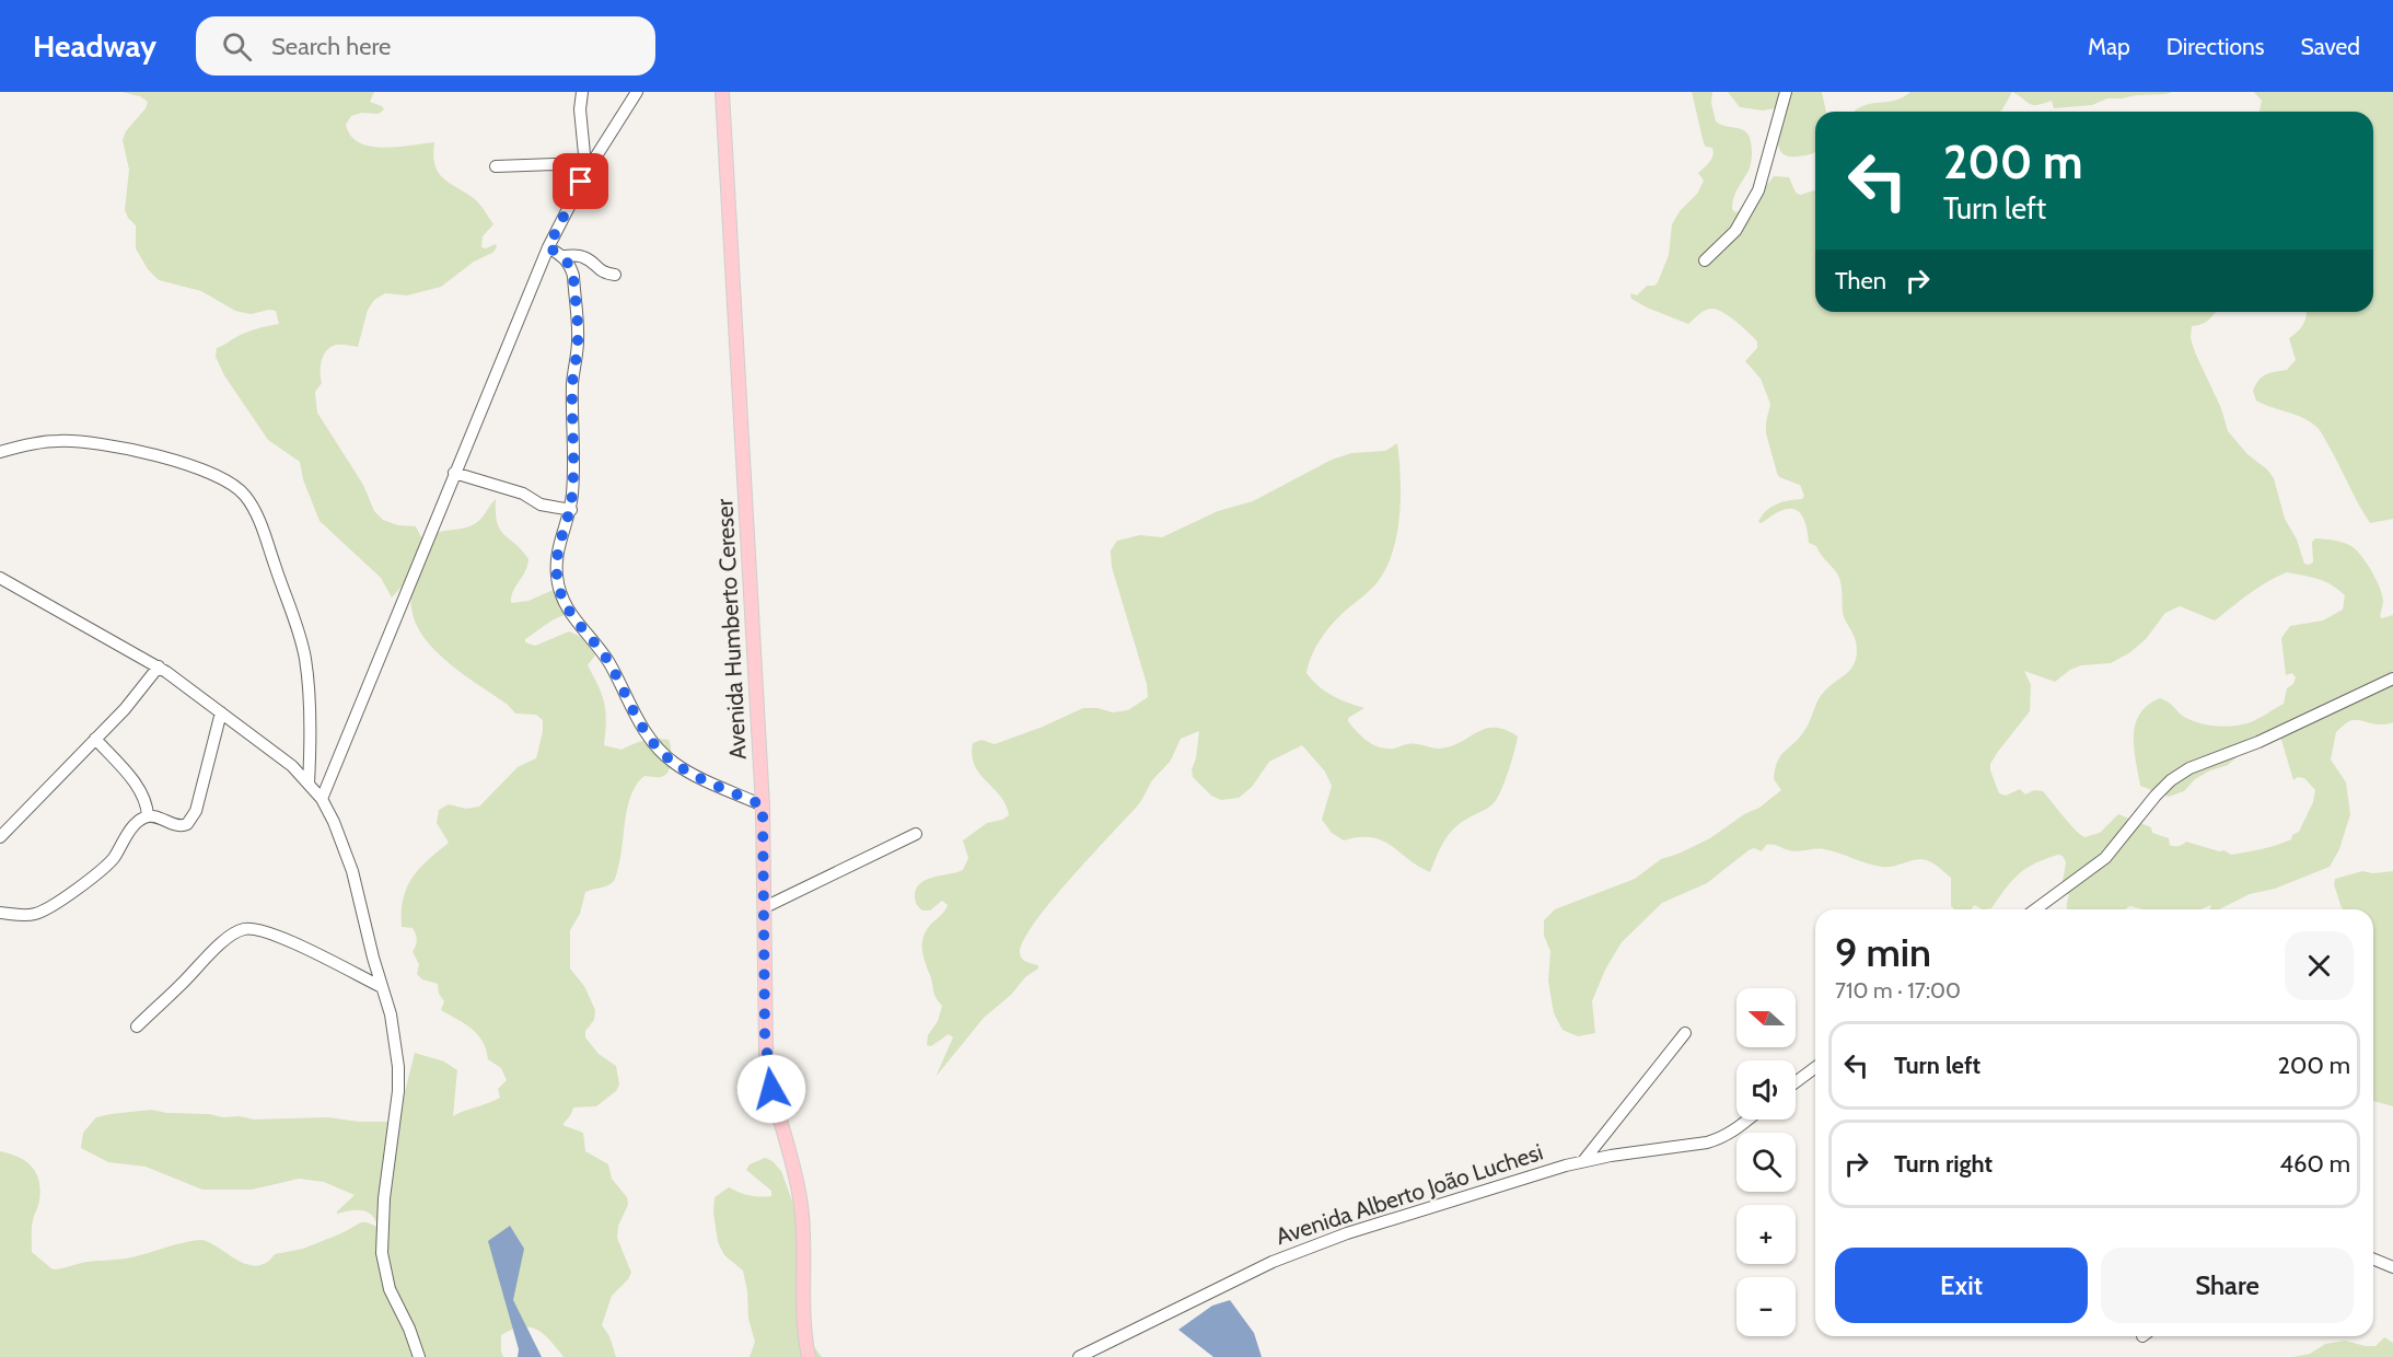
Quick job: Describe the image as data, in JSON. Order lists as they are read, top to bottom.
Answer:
{
  "streets": {
    "main road": ["Avenida Humberto Cereser"],
    "street": ["Avenida Alberto João Luchesi"]
  },
  "north": "left",
  "page": {
    "header": "Headway",
    "search": "Search here",
    "nav": ["Map", "Directions", "Saved"],
    "turn": ["200 m", "Turn left"],
    "then": "Then",
    "heading": ["9 min", "710 m · 17:00"],
    "map_buttons": ["+", "−"],
    "list": [
      {
        "name": "Turn left",
        "value": "200 m"
      },
      {
        "name": "Turn right",
        "value": "460 m"
      }
    ],
    "buttons": ["Exit", "Share"]
  }
}
